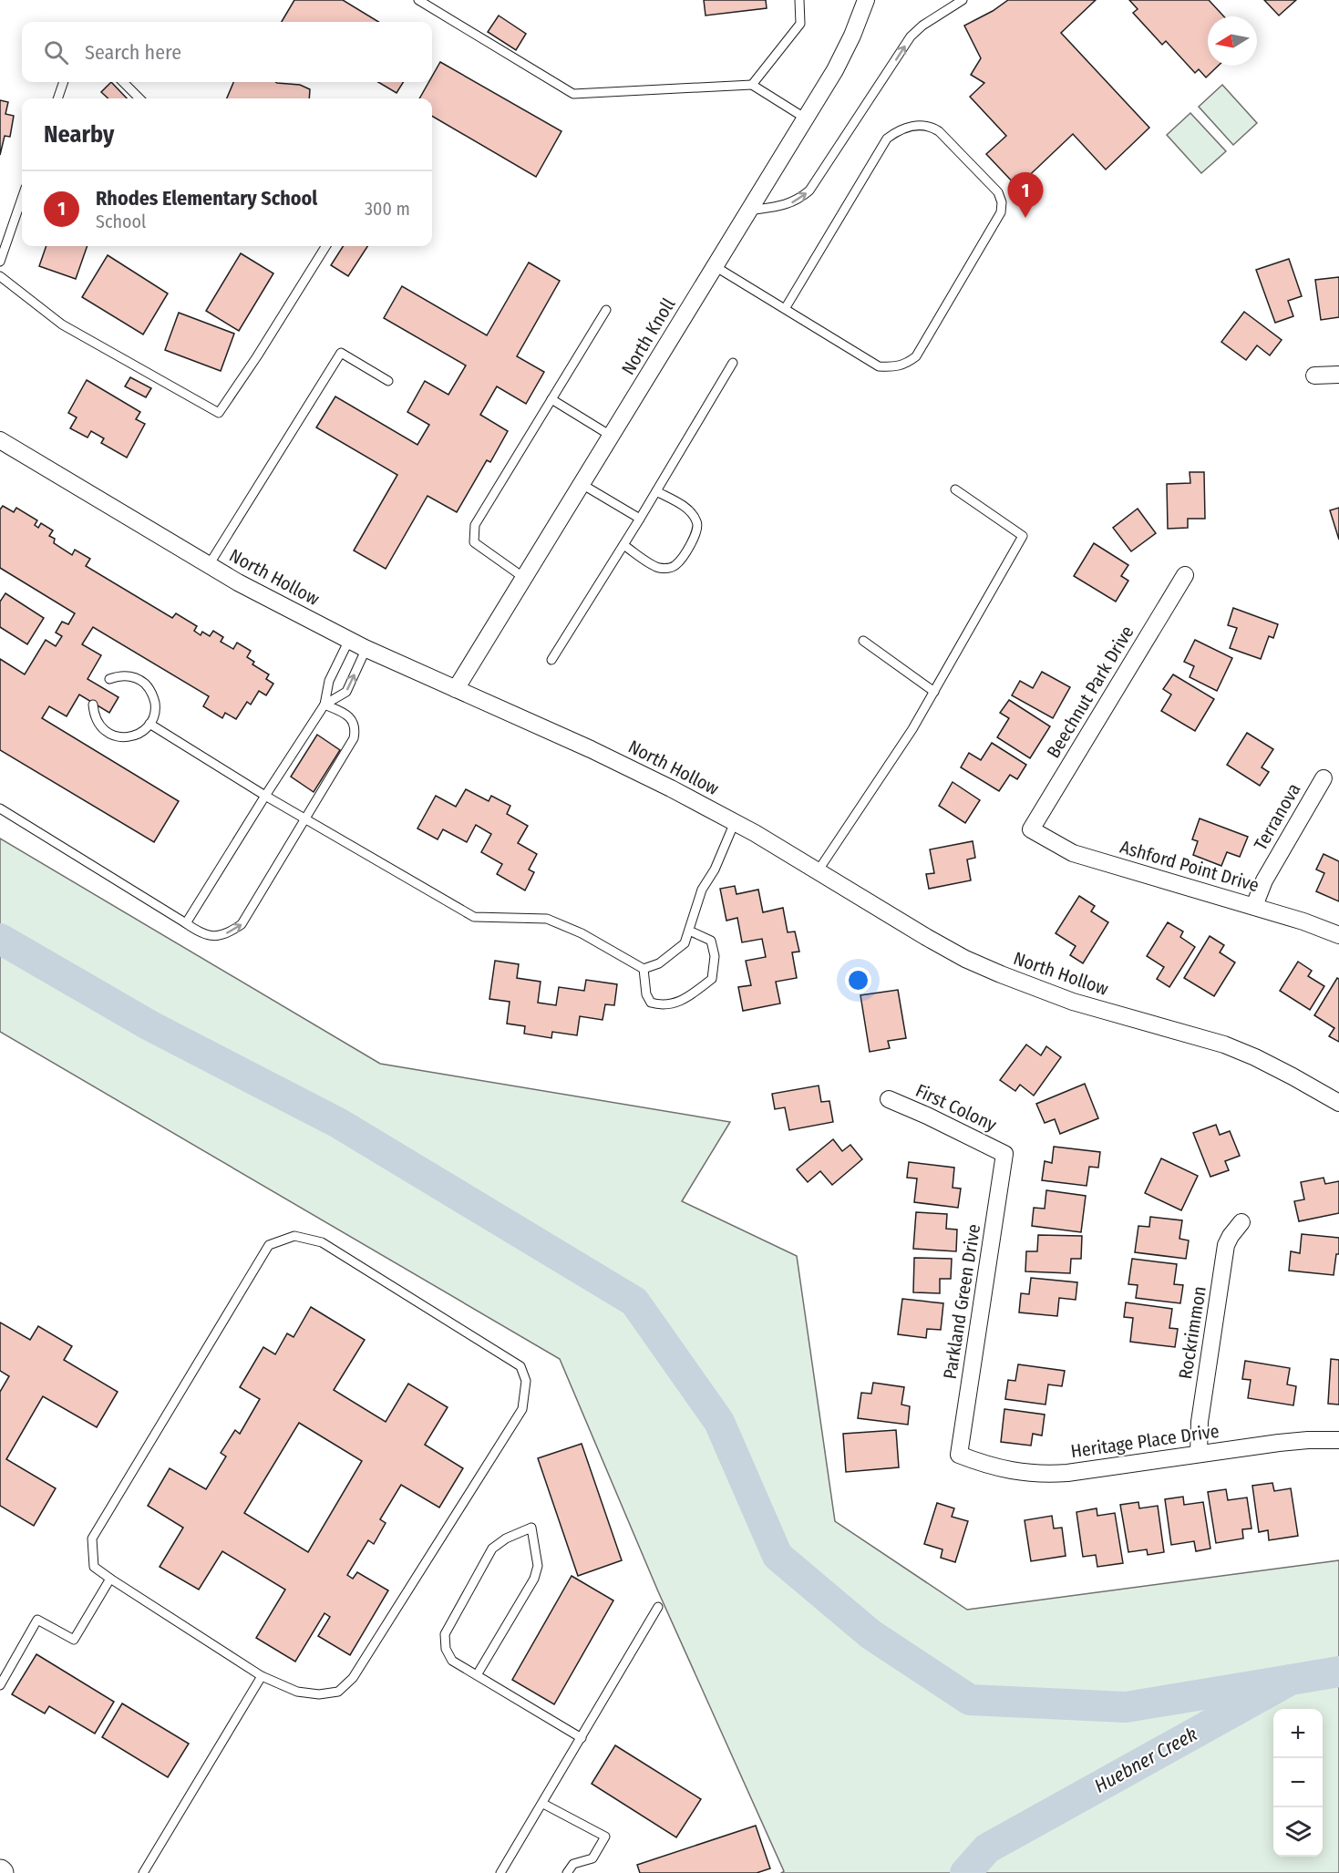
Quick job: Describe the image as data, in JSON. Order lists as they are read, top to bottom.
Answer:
{
  "streets": {
    "street": [
      "North Knoll",
      "North Hollow",
      "Beechnut Park Drive",
      "Terranova",
      "Ashford Point Drive",
      "First Colony",
      "Parkland Green Drive",
      "Rockrimmon",
      "Heritage Place Drive"
    ]
  },
  "crossings": [
    ["North Knoll", "North Hollow"],
    ["Beechnut Park Drive", "Ashford Point Drive"],
    ["Terranova", "Ashford Point Drive"],
    ["First Colony", "Parkland Green Drive"],
    ["Parkland Green Drive", "Heritage Place Drive"],
    ["Rockrimmon", "Heritage Place Drive"]
  ],
  "water": ["Huebner Creek"],
  "north": "left",
  "page": {
    "search": "Search here",
    "heading": "Nearby",
    "list": [
      {
        "mark": "1",
        "name": "Rhodes Elementary School",
        "note": "School",
        "value": "300 m"
      }
    ],
    "pins": "1",
    "map_buttons": ["+", "−"]
  }
}
